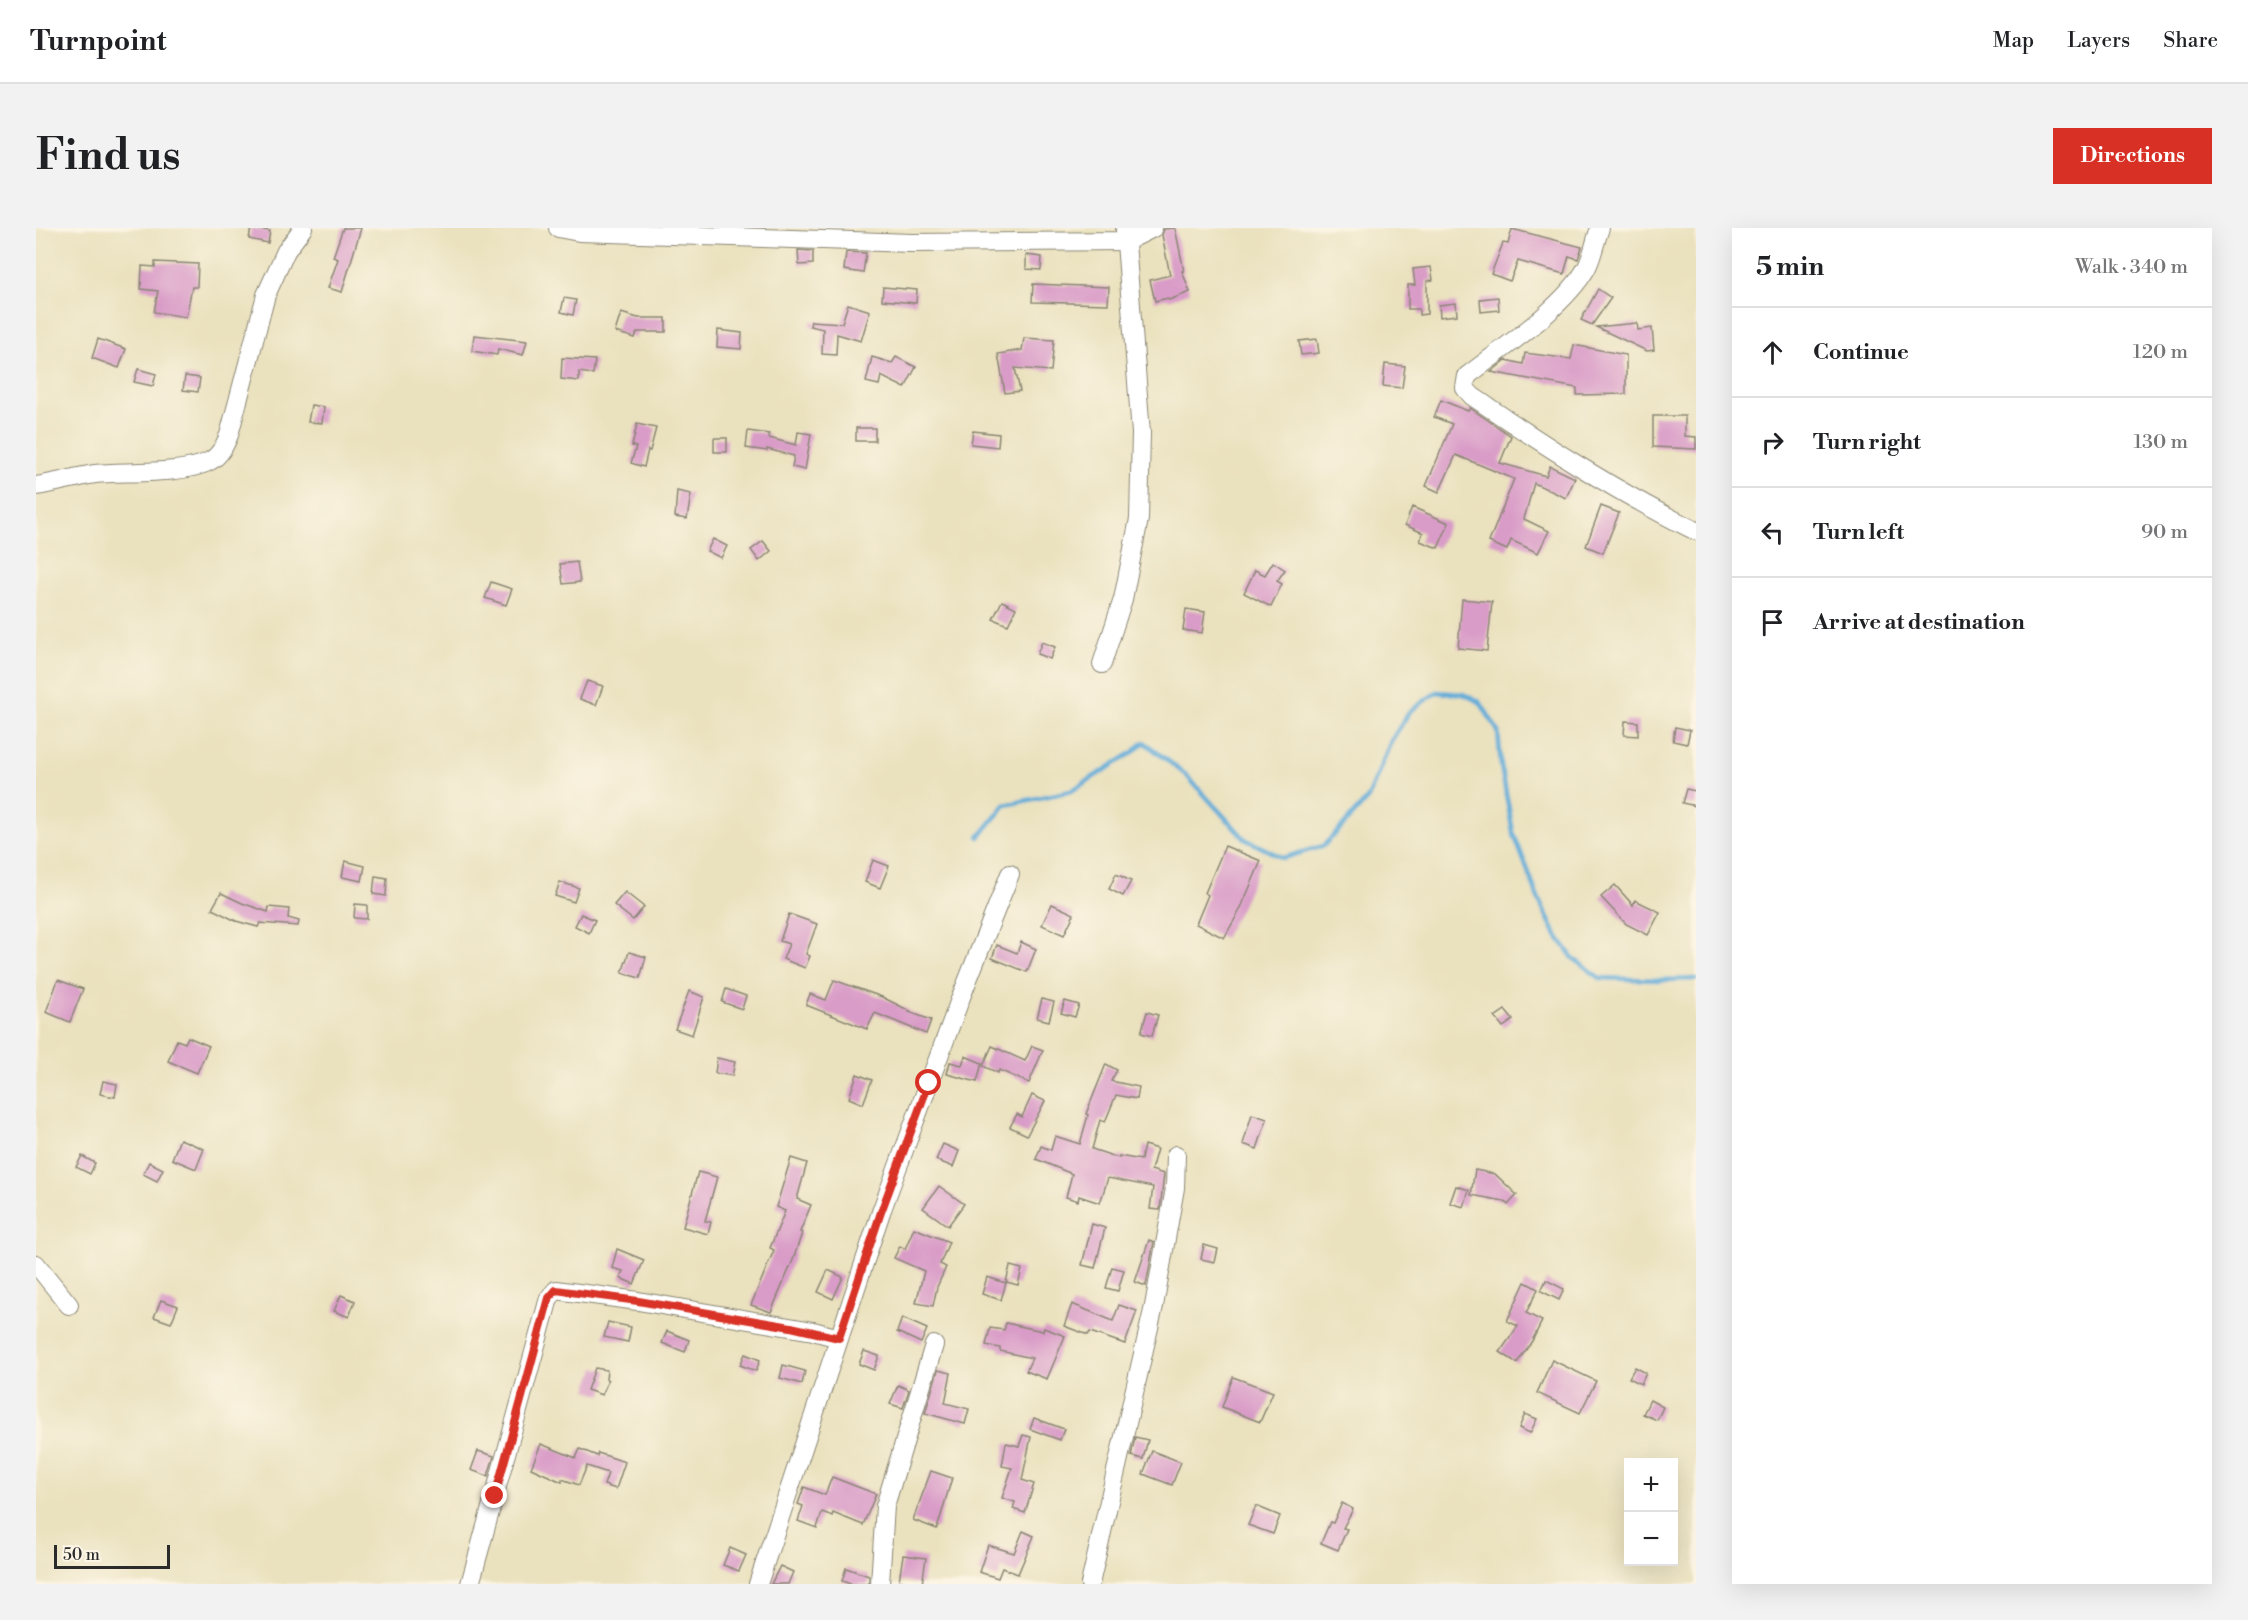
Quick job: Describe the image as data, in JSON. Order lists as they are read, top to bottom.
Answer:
{
  "scale_bar": "50 m",
  "page": {
    "header": "Turnpoint",
    "nav": ["Map", "Layers", "Share"],
    "buttons": "Directions",
    "title": "Find us",
    "heading": ["5 min", "Walk · 340 m"],
    "list": [
      ["Continue", "120 m"],
      ["Turn right", "130 m"],
      ["Turn left", "90 m"],
      "Arrive at destination"
    ],
    "map_buttons": ["+", "−"],
    "scale": "50 m"
  }
}
